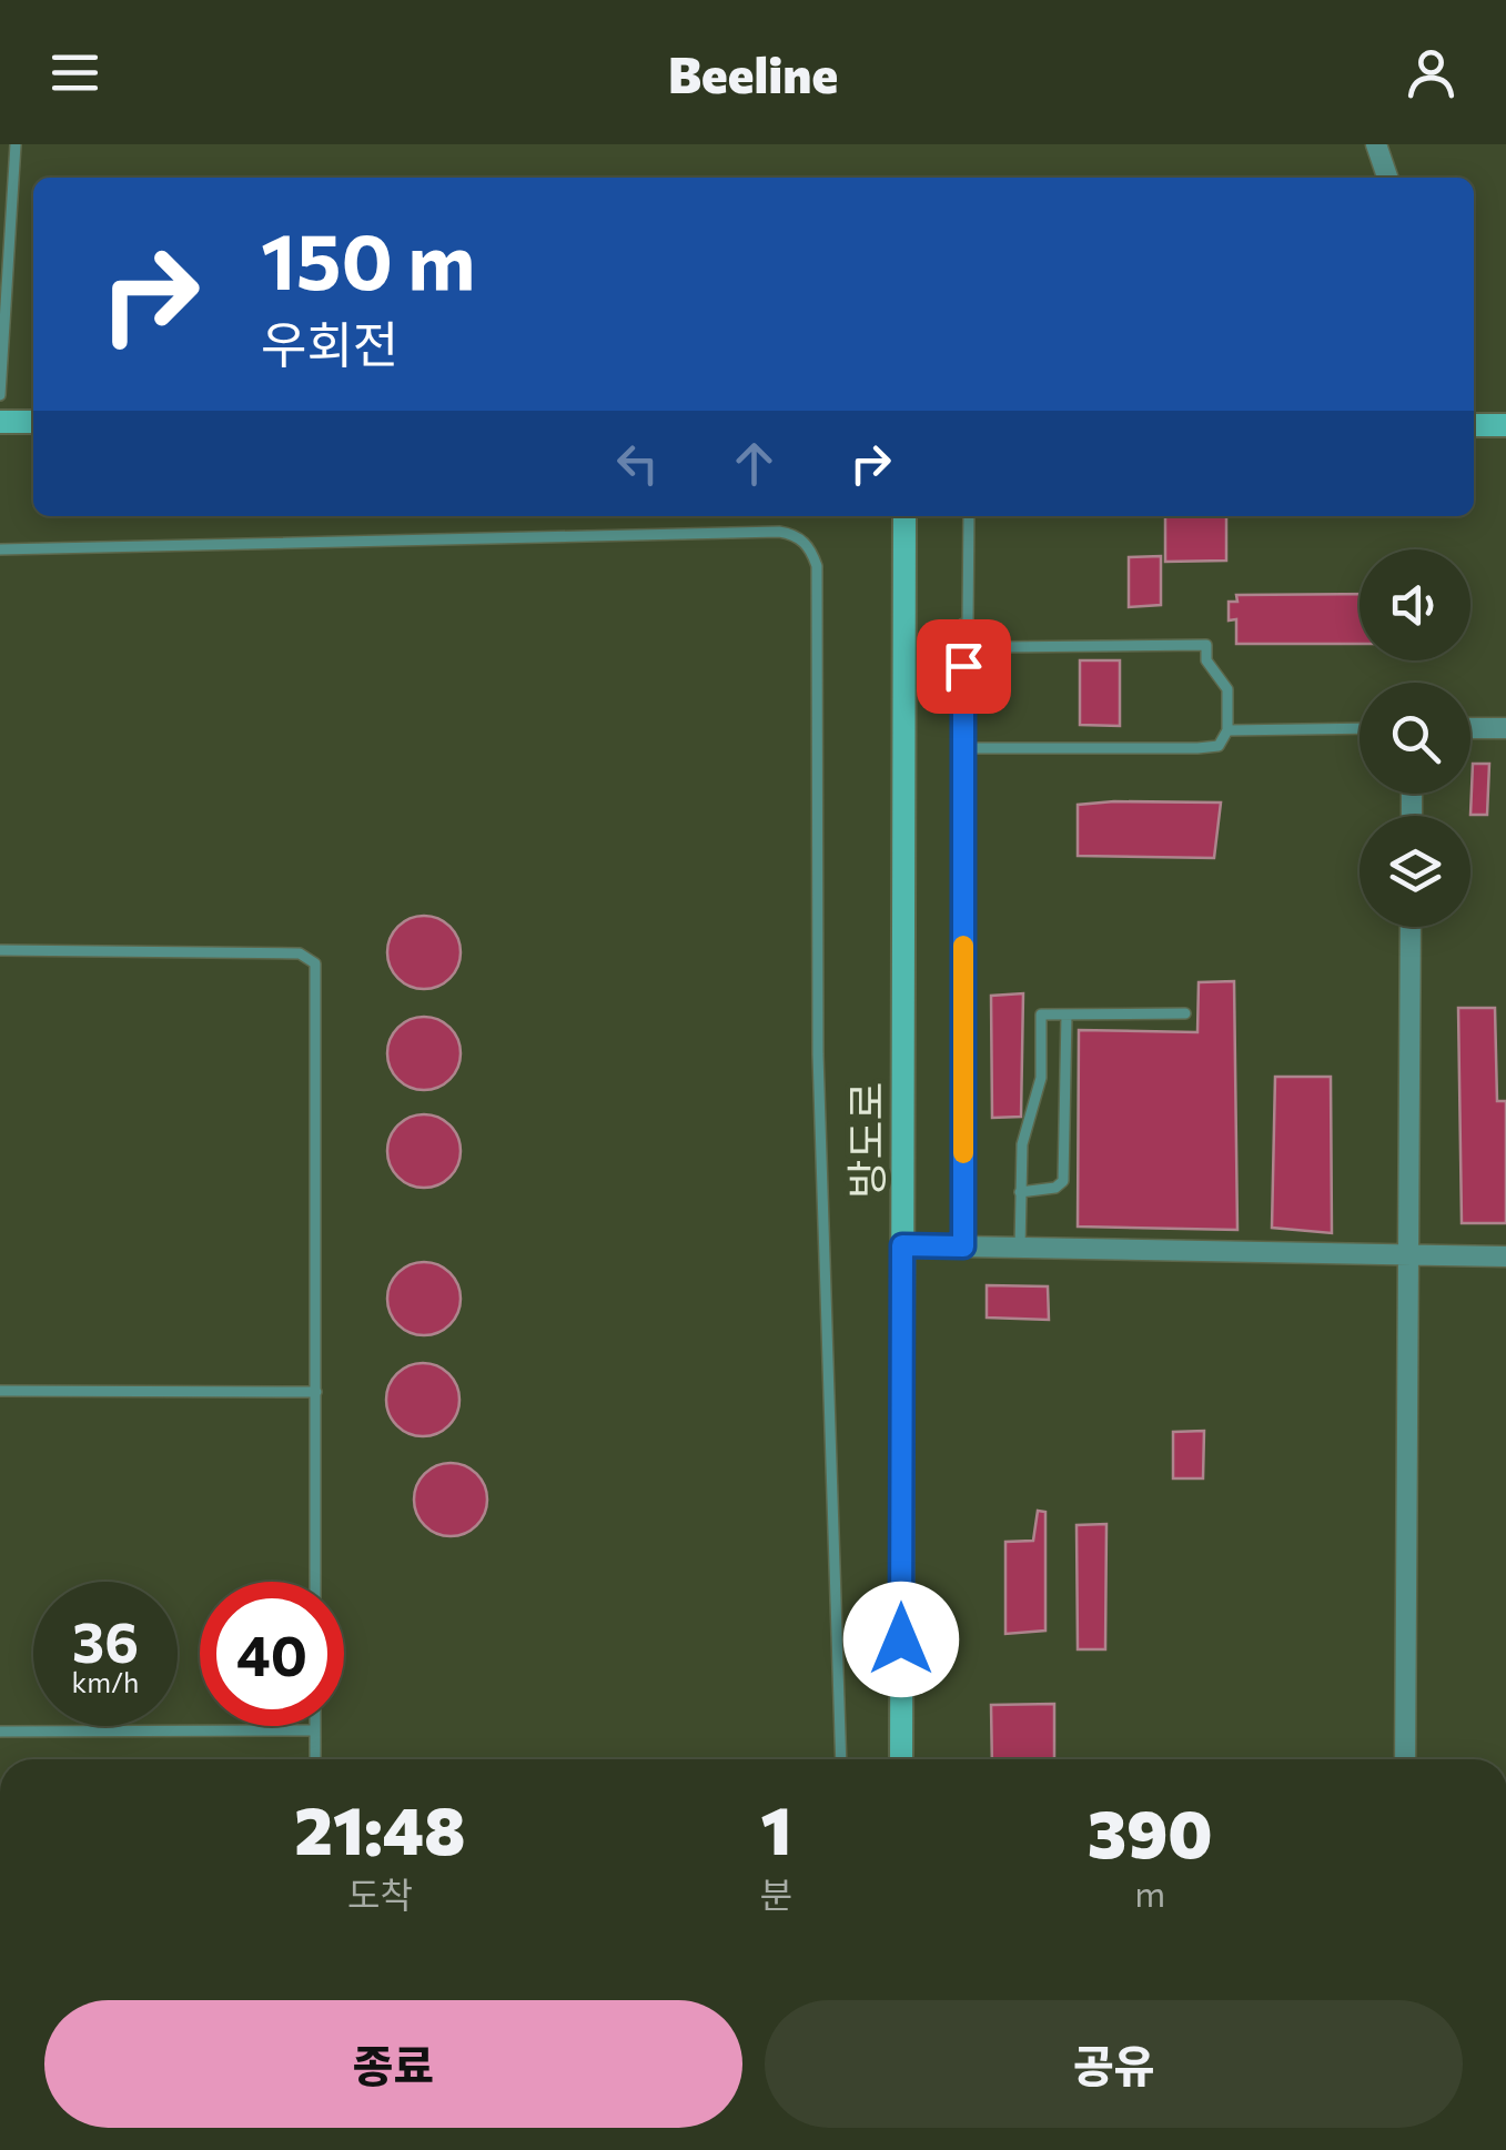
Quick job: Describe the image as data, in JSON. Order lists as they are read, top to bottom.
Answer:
{
  "streets": {
    "street": ["방도로"]
  },
  "page": {
    "header": "Beeline",
    "turn": ["150 m", "우회전"],
    "speed": "36 km/h",
    "limit": "40",
    "eta": [
      "21:48",
      "도착",
      "1",
      "분",
      "390",
      "m"
    ],
    "buttons": ["종료", "공유"]
  }
}
